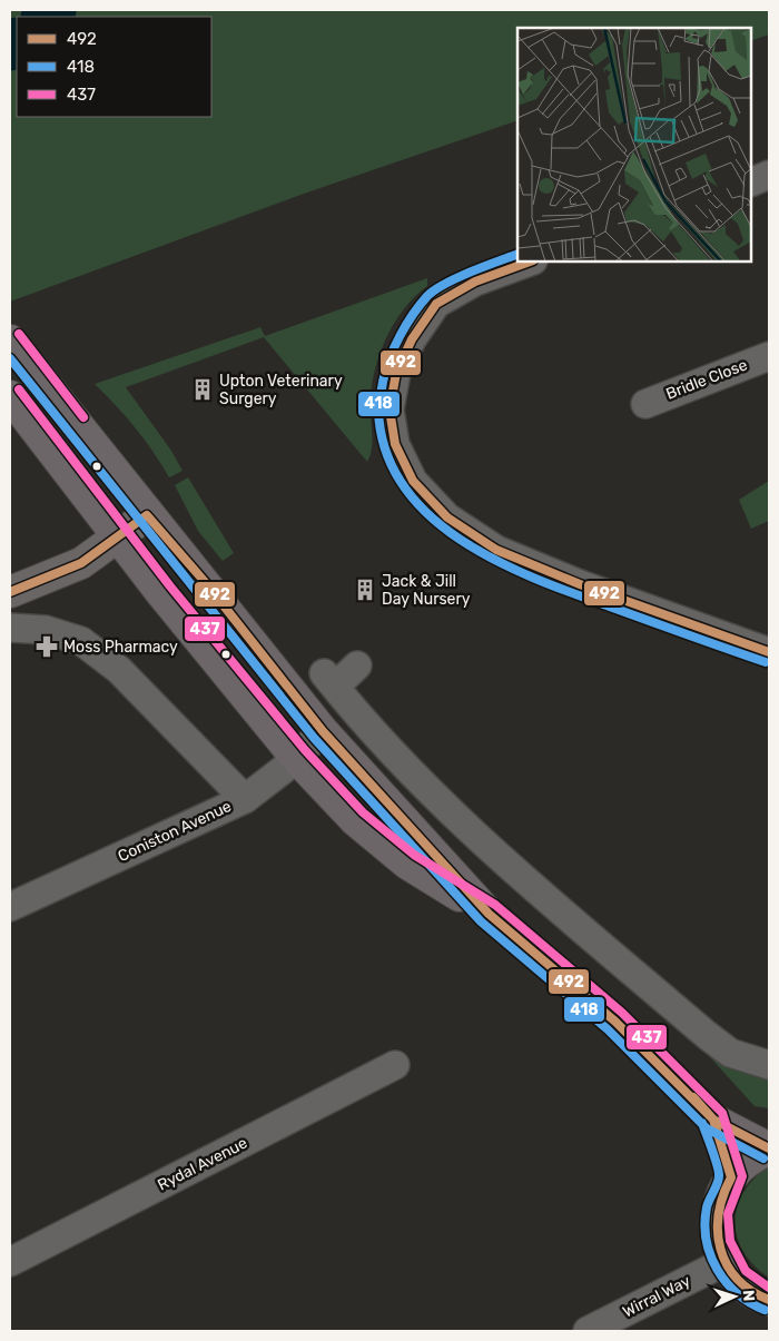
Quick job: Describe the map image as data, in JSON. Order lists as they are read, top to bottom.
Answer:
{
  "streets": {
    "street": [
      "Bridle Close",
      "Coniston Avenue",
      "Rydal Avenue",
      "Wirral Way"
    ]
  },
  "places": {
    "building": ["Upton Veterinary Surgery", "Jack & Jill Day Nursery"],
    "pharmacy": ["Moss Pharmacy"]
  },
  "lines": ["transit line 418", "transit line 492", "transit line 437"],
  "legend": ["492", "418", "437"],
  "north": "right"
}
